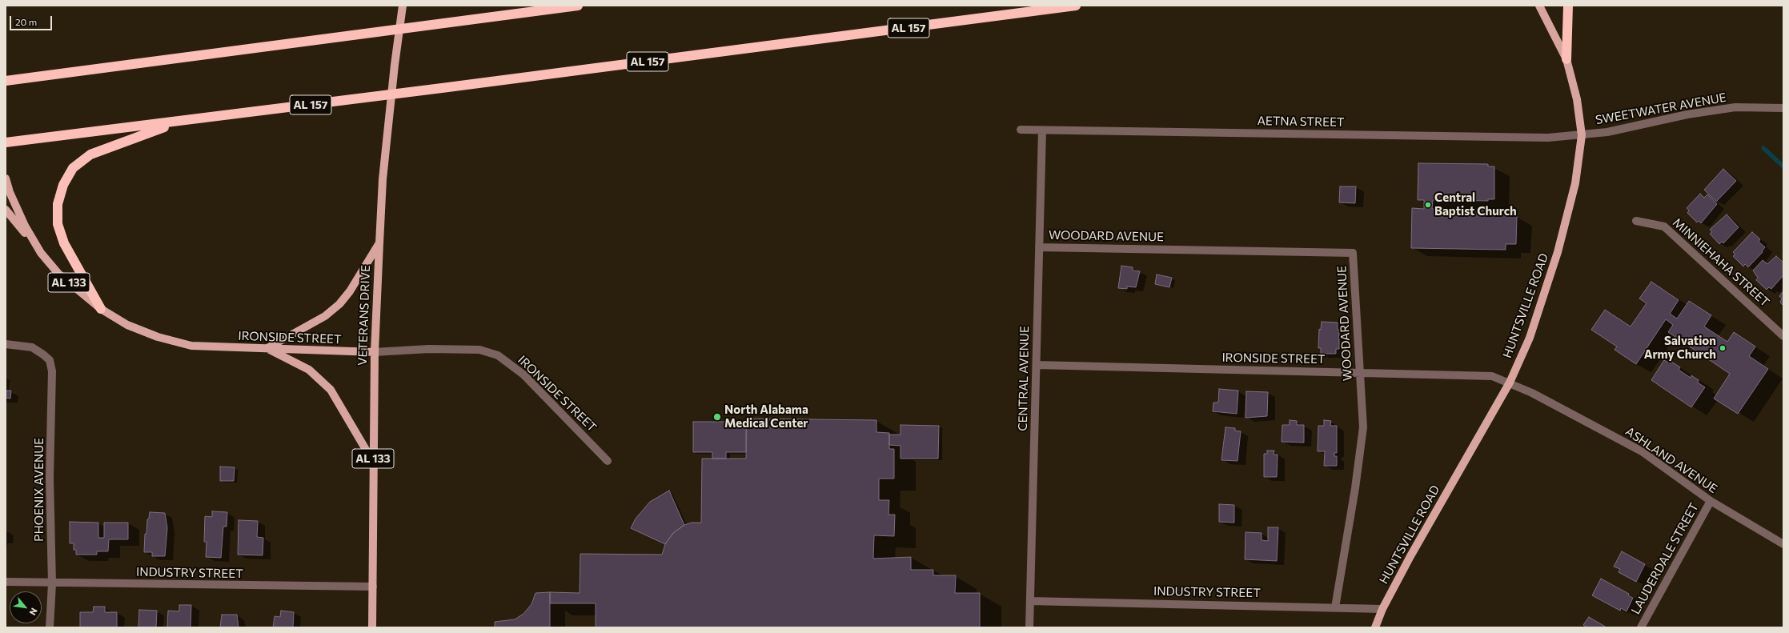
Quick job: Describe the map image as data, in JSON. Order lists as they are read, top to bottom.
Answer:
{
  "streets": {
    "highway": ["AL 157"],
    "main road": [
      "AL 133",
      "HUNTSVILLE ROAD",
      "VETERANS DRIVE",
      "IRONSIDE STREET"
    ],
    "street": [
      "SWEETWATER AVENUE",
      "AETNA STREET",
      "WOODARD AVENUE",
      "MINNIEHAHA STREET",
      "CENTRAL AVENUE",
      "ASHLAND AVENUE",
      "PHOENIX AVENUE",
      "LAUDERDALE STREET",
      "INDUSTRY STREET"
    ]
  },
  "crossings": [
    ["SWEETWATER AVENUE", "AETNA STREET"],
    ["SWEETWATER AVENUE", "HUNTSVILLE ROAD"],
    ["AETNA STREET", "HUNTSVILLE ROAD"],
    ["AETNA STREET", "CENTRAL AVENUE"],
    ["WOODARD AVENUE", "IRONSIDE STREET"],
    ["WOODARD AVENUE", "CENTRAL AVENUE"],
    ["WOODARD AVENUE", "INDUSTRY STREET"],
    ["HUNTSVILLE ROAD", "IRONSIDE STREET"],
    ["HUNTSVILLE ROAD", "ASHLAND AVENUE"],
    ["HUNTSVILLE ROAD", "INDUSTRY STREET"],
    ["VETERANS DRIVE", "IRONSIDE STREET"],
    ["VETERANS DRIVE", "INDUSTRY STREET"],
    ["IRONSIDE STREET", "CENTRAL AVENUE"],
    ["IRONSIDE STREET", "ASHLAND AVENUE"],
    ["CENTRAL AVENUE", "INDUSTRY STREET"],
    ["ASHLAND AVENUE", "LAUDERDALE STREET"],
    ["PHOENIX AVENUE", "INDUSTRY STREET"]
  ],
  "places": ["Central Baptist Church", "Salvation Army Church", "North Alabama Medical Center"],
  "scale_bar": "20 m",
  "north": "bottom right"
}
